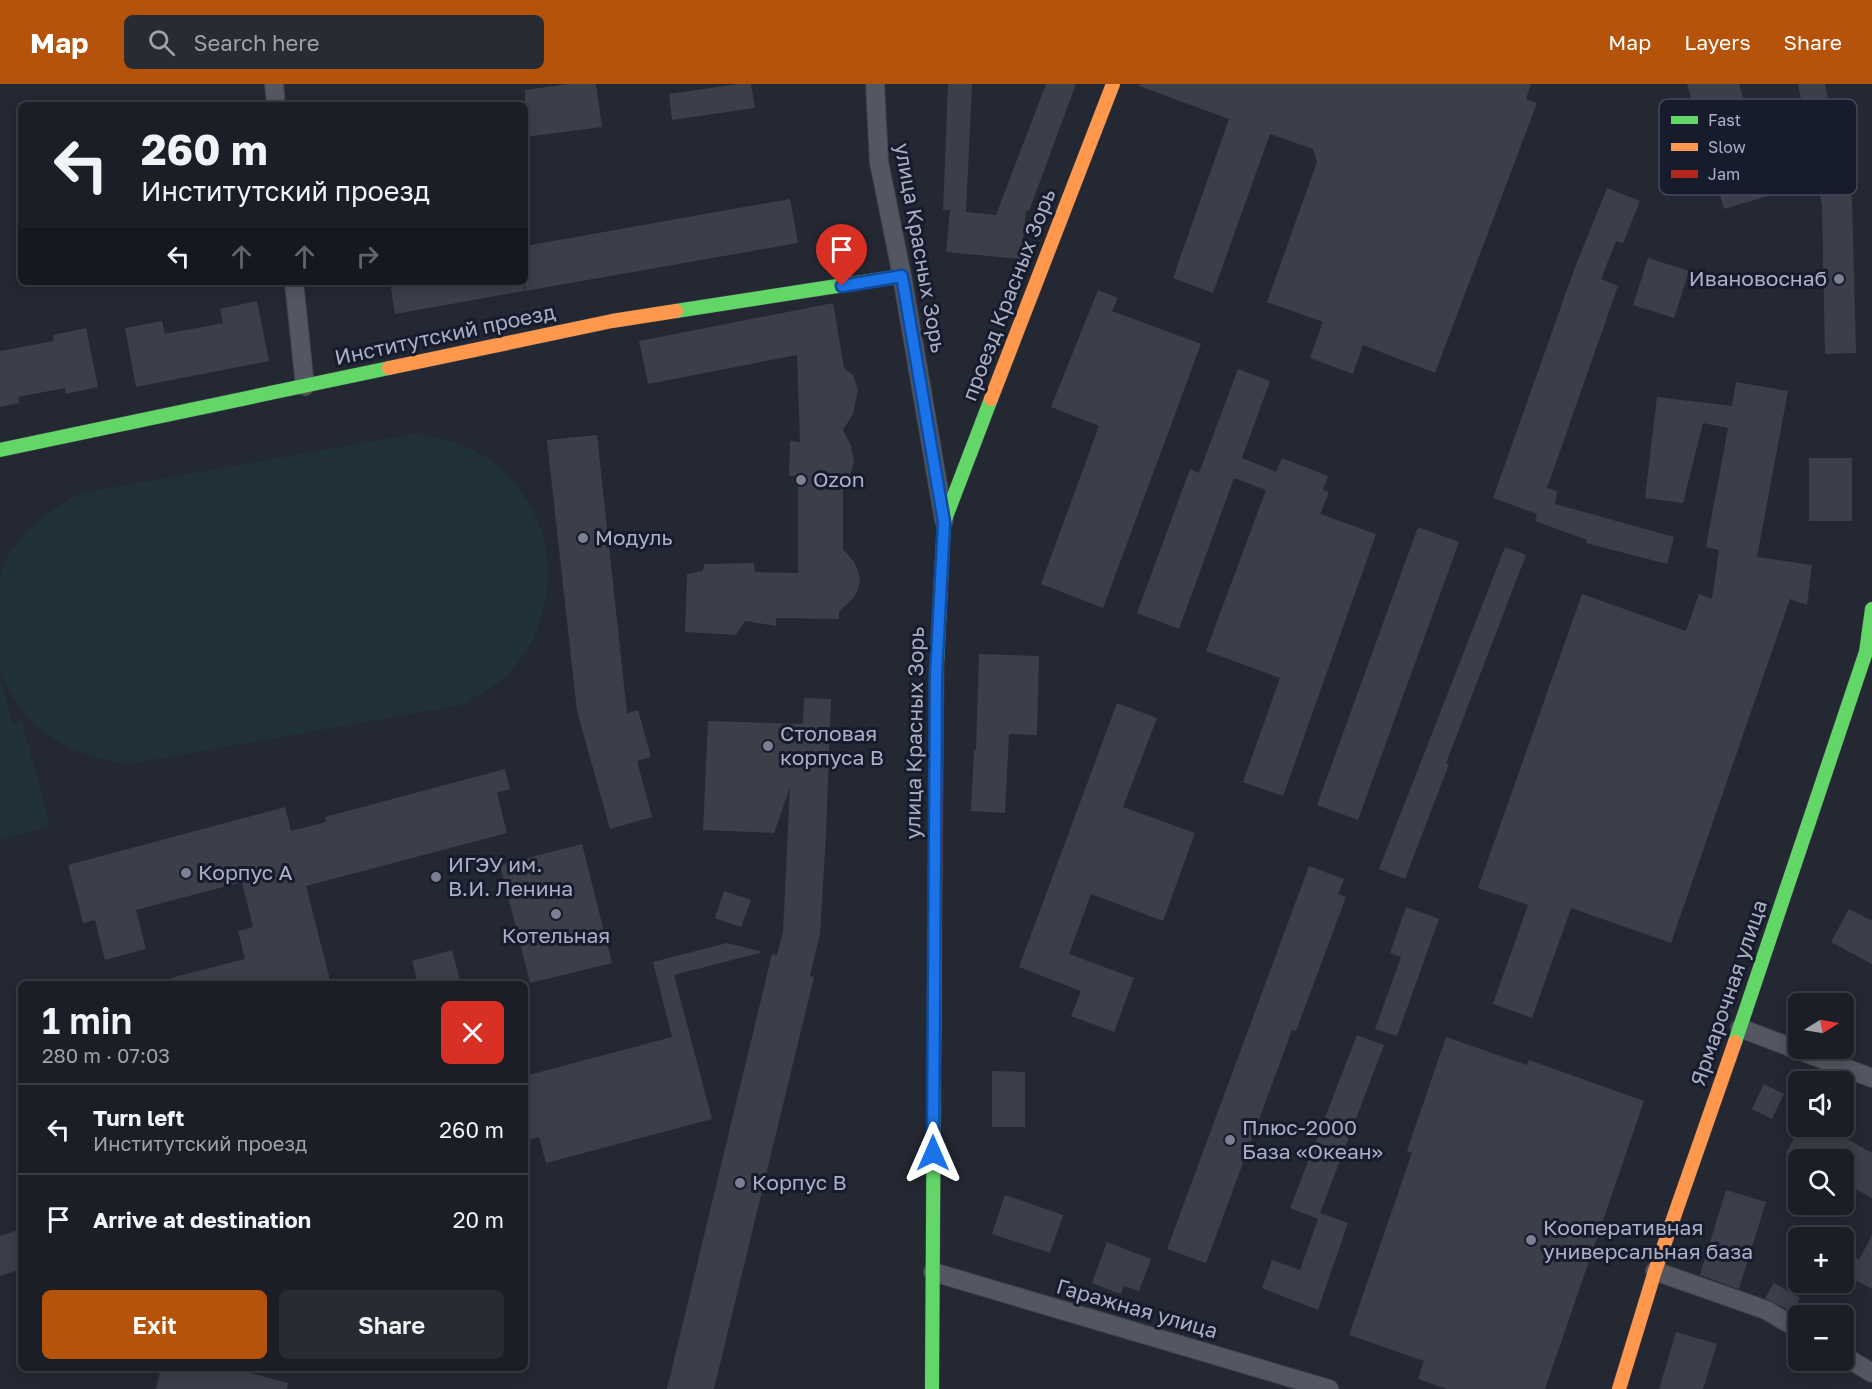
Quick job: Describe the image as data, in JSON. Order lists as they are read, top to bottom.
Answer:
{
  "streets": {
    "street": [
      "улица Красных Зорь",
      "проезд Красных Зорь",
      "Институтский проезд",
      "Ярмарочная улица",
      "Гаражная улица"
    ]
  },
  "crossings": [
    ["улица Красных Зорь", "проезд Красных Зорь"],
    ["улица Красных Зорь", "Институтский проезд"],
    ["улица Красных Зорь", "Гаражная улица"]
  ],
  "places": [
    "Ивановоснаб",
    "Ozon",
    "Модуль",
    "Столовая корпуса В",
    "Корпус А",
    "ИГЭУ им. В.И. Ленина",
    "Котельная",
    "Плюс-2000 База «Океан»",
    "Корпус В",
    "Кооперативная универсальная база"
  ],
  "legend": ["Fast", "Slow", "Jam"],
  "north": "right",
  "page": {
    "header": "Map",
    "search": "Search here",
    "nav": ["Map", "Layers", "Share"],
    "turn": ["260 m", "Институтский проезд"],
    "heading": ["1 min", "280 m · 07:03"],
    "map_buttons": ["+", "−"],
    "list": [
      {
        "name": "Turn left",
        "note": "Институтский проезд",
        "value": "260 m"
      },
      {
        "name": "Arrive at destination",
        "value": "20 m"
      }
    ],
    "buttons": ["Exit", "Share"]
  }
}
